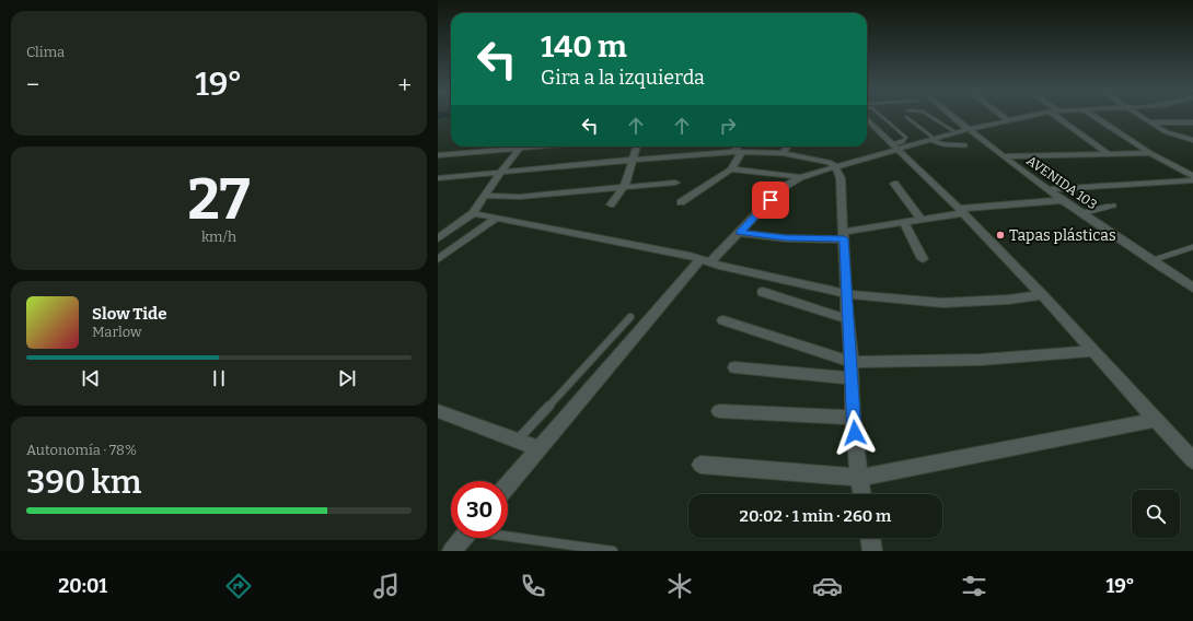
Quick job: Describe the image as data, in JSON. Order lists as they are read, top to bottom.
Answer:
{
  "streets": {
    "street": ["AVENIDA 103"]
  },
  "places": ["Tapas plásticas"],
  "page": {
    "tile": [
      "Clima",
      ["27", "km/h"],
      ["Autonomía · 78%", "390 km"]
    ],
    "turn": ["140 m", "Gira a la izquierda"],
    "heat": ["−", "19°", "+"],
    "song": ["Slow Tide", "Marlow"],
    "limit": "30",
    "trip": "20:02 · 1 min · 260 m",
    "tabs": ["20:01", "19°"]
  }
}
